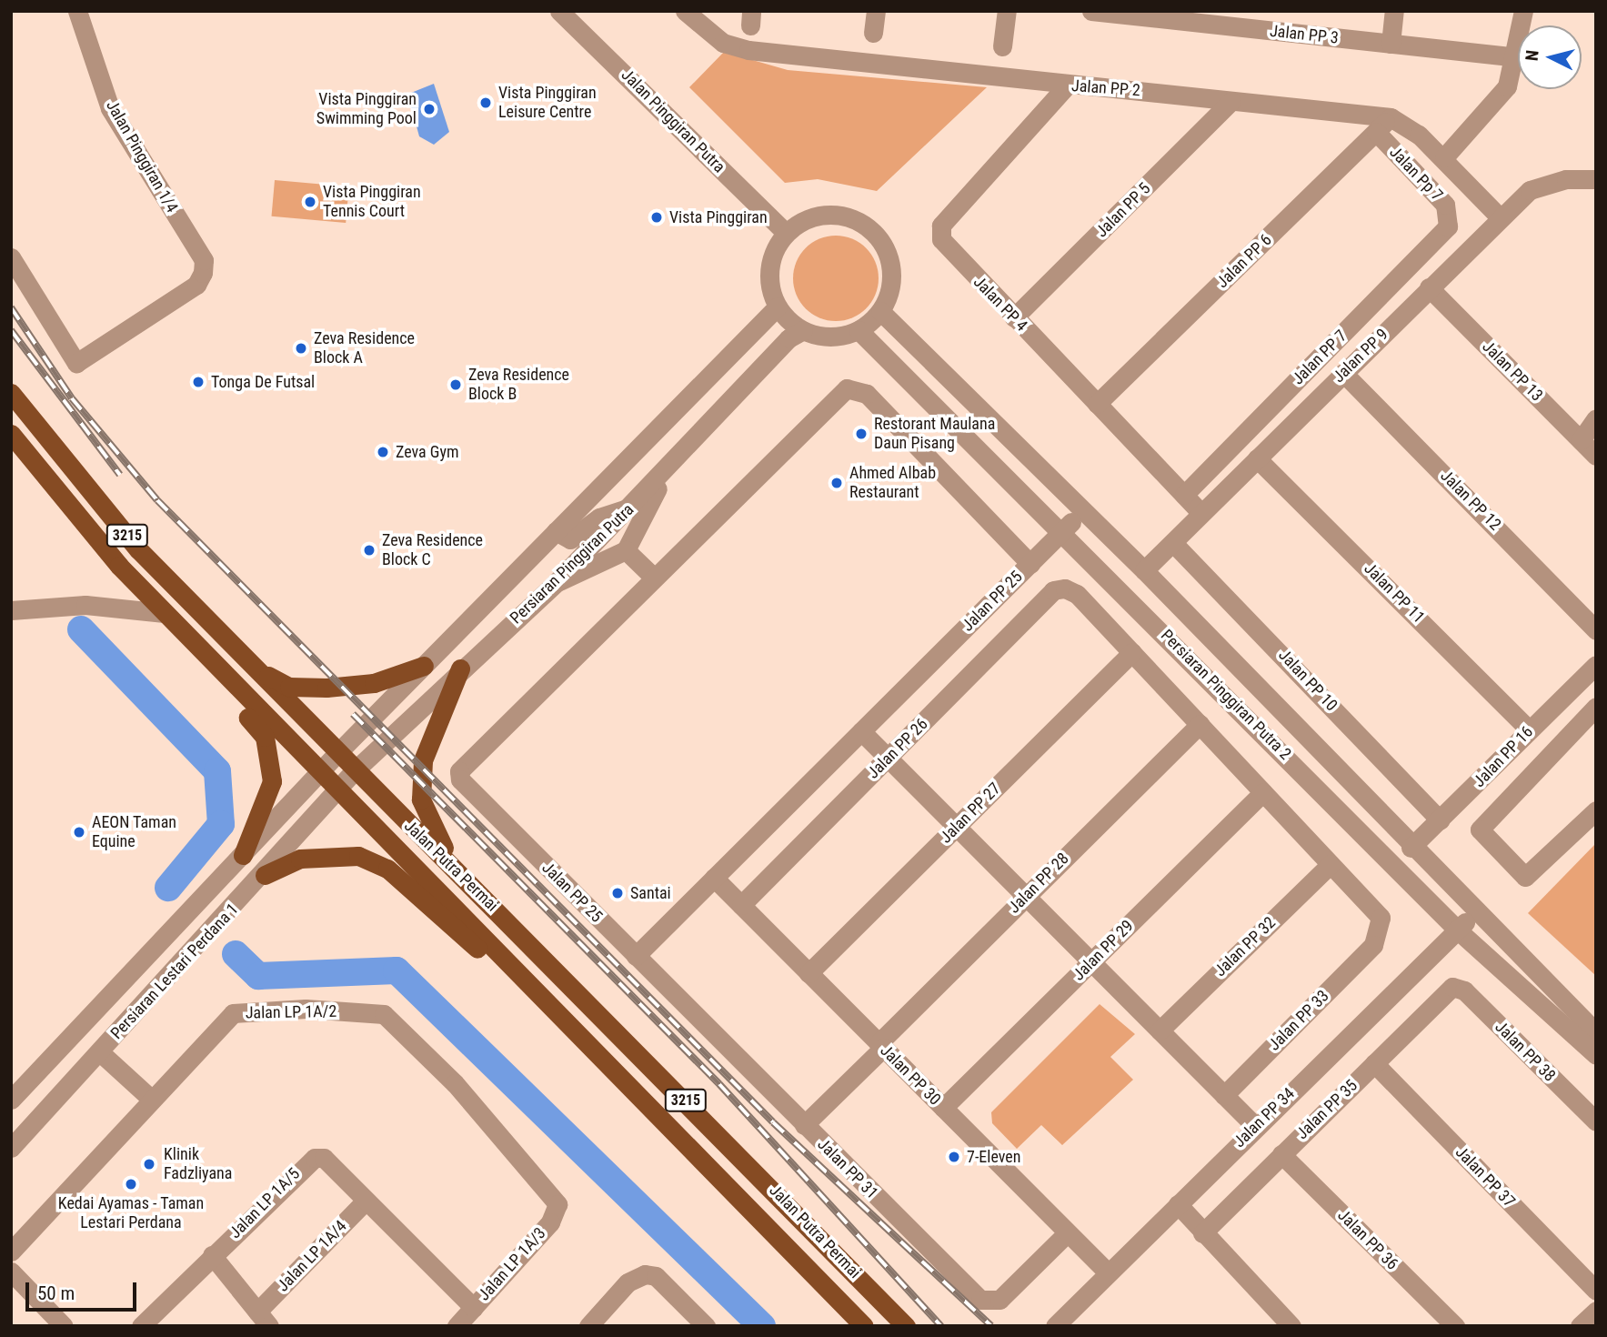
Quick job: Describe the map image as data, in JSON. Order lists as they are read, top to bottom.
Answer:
{
  "streets": {
    "main road": ["3215", "Jalan Putra Permai"],
    "street": [
      "Jalan PP 3",
      "Jalan PP 2",
      "Jalan Pinggiran Putra",
      "Jalan Pinggiran 1/4",
      "Jalan Pp 7",
      "Jalan PP 5",
      "Jalan PP 6",
      "Jalan PP 4",
      "Jalan PP 9",
      "Jalan PP 7",
      "Jalan PP 13",
      "Jalan PP 12",
      "Persiaran Pinggiran Putra",
      "Jalan PP 11",
      "Jalan PP 25",
      "Jalan PP 10",
      "Persiaran Pinggiran Putra 2",
      "Jalan PP 26",
      "Jalan PP 16",
      "Jalan PP 27",
      "Jalan PP 28",
      "Jalan PP 32",
      "Jalan PP 29",
      "Persiaran Lestari Perdana 1",
      "Jalan LP 1A/2",
      "Jalan PP 33",
      "Jalan PP 38",
      "Jalan PP 30",
      "Jalan PP 35",
      "Jalan PP 34",
      "Jalan PP 31",
      "Jalan PP 37",
      "Jalan LP 1A/5",
      "Jalan PP 36",
      "Jalan LP 1A/4",
      "Jalan LP 1A/3"
    ]
  },
  "crossings": [
    ["Jalan PP 2", "Jalan PP 5"],
    ["Jalan PP 2", "Jalan PP 6"],
    ["Jalan PP 2", "Jalan PP 4"],
    ["Jalan Pinggiran Putra", "Persiaran Pinggiran Putra"],
    ["Jalan Pinggiran Putra", "Persiaran Pinggiran Putra 2"],
    ["Jalan Pp 7", "Jalan PP 6"],
    ["Jalan Pp 7", "Jalan PP 7"],
    ["Jalan PP 5", "Jalan PP 4"],
    ["Jalan PP 6", "Jalan PP 4"],
    ["Jalan PP 4", "Jalan PP 9"],
    ["Jalan PP 4", "Jalan PP 7"],
    ["Jalan PP 9", "Jalan PP 13"],
    ["Jalan PP 9", "Jalan PP 12"],
    ["Jalan PP 9", "Jalan PP 11"],
    ["Jalan PP 9", "Jalan PP 10"],
    ["Jalan PP 9", "Persiaran Pinggiran Putra 2"],
    ["Persiaran Pinggiran Putra", "Persiaran Pinggiran Putra 2"],
    ["Persiaran Pinggiran Putra", "Jalan Putra Permai"],
    ["Persiaran Pinggiran Putra", "Persiaran Lestari Perdana 1"],
    ["Jalan PP 11", "Jalan PP 16"],
    ["Jalan PP 25", "Jalan PP 30"],
    ["Jalan PP 25", "Jalan PP 31"],
    ["Jalan PP 10", "Jalan PP 16"],
    ["Persiaran Pinggiran Putra 2", "Jalan PP 16"],
    ["Persiaran Pinggiran Putra 2", "Jalan PP 34"],
    ["Jalan PP 26", "Jalan PP 27"],
    ["Jalan PP 26", "Jalan PP 30"],
    ["Jalan PP 27", "Jalan PP 30"],
    ["Jalan Putra Permai", "Persiaran Lestari Perdana 1"],
    ["Jalan PP 28", "Jalan PP 30"],
    ["Jalan PP 28", "Jalan PP 31"],
    ["Jalan PP 32", "Jalan PP 33"],
    ["Jalan PP 29", "Jalan PP 30"],
    ["Jalan LP 1A/2", "Jalan LP 1A/3"],
    ["Jalan PP 38", "Jalan PP 35"],
    ["Jalan PP 30", "Jalan PP 34"],
    ["Jalan PP 30", "Jalan PP 31"],
    ["Jalan PP 35", "Jalan PP 37"],
    ["Jalan PP 35", "Jalan PP 36"],
    ["Jalan LP 1A/5", "Jalan LP 1A/4"],
    ["Jalan LP 1A/5", "Jalan LP 1A/3"]
  ],
  "places": [
    "Vista Pinggiran Leisure Centre",
    "Vista Pinggiran Swimming Pool",
    "Vista Pinggiran Tennis Court",
    "Vista Pinggiran",
    "Zeva Residence Block A",
    "Tonga De Futsal",
    "Zeva Residence Block B",
    "Restorant Maulana Daun Pisang",
    "Zeva Gym",
    "Ahmed Albab Restaurant",
    "Zeva Residence Block C",
    "AEON Taman Equine",
    "Santai",
    "7-Eleven",
    "Klinik Fadzliyana",
    "Kedai Ayamas - Taman Lestari Perdana"
  ],
  "scale_bar": "50 m",
  "north": "left"
}
